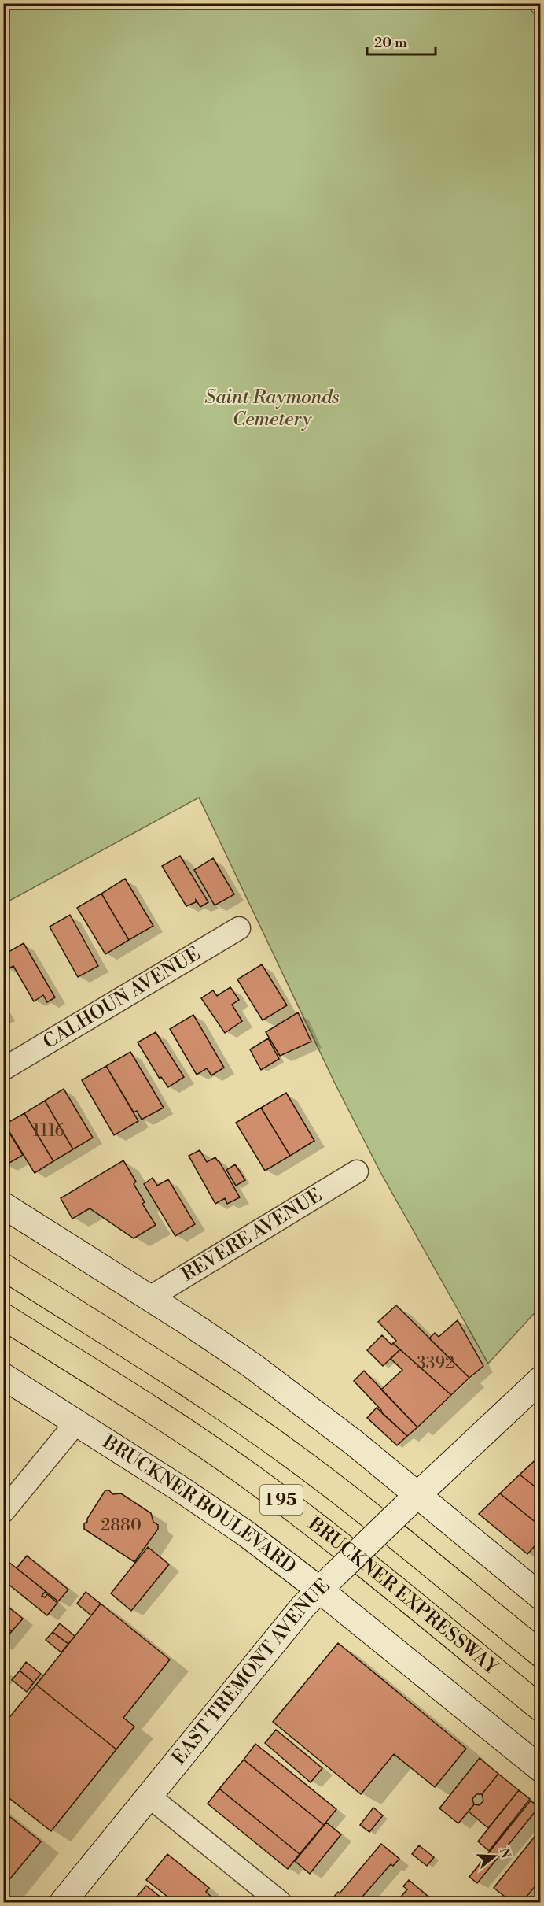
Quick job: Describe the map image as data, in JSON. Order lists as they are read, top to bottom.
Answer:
{
  "streets": {
    "highway": ["I 95", "BRUCKNER EXPRESSWAY"],
    "main road": ["BRUCKNER BOULEVARD", "EAST TREMONT AVENUE"],
    "street": ["CALHOUN AVENUE", "REVERE AVENUE"]
  },
  "crossings": [
    ["BRUCKNER BOULEVARD", "EAST TREMONT AVENUE"]
  ],
  "parks": ["Saint Raymonds Cemetery"],
  "house_numbers": ["1116", "3392", "2880"],
  "scale_bar": "20 m",
  "north": "right"
}
